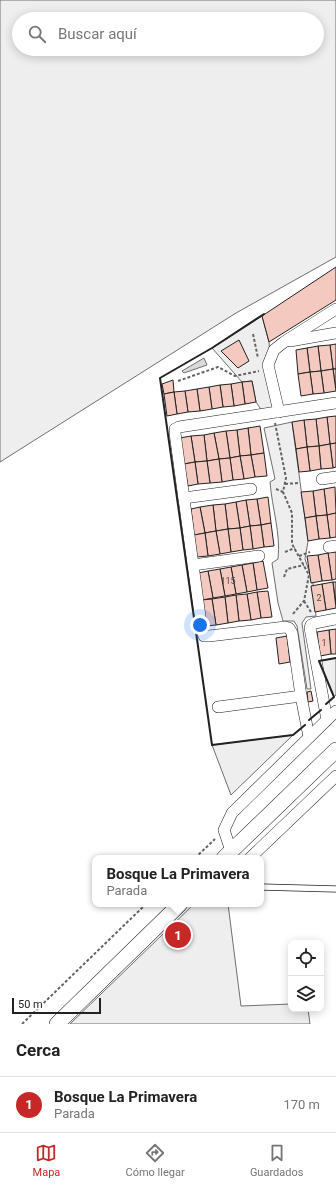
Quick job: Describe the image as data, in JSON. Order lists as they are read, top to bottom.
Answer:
{
  "house_numbers": ["115", "2", "1"],
  "scale_bar": "50 m",
  "page": {
    "search": "Buscar aquí",
    "popup": ["Bosque La Primavera", "Parada"],
    "pins": "1",
    "scale": "50 m",
    "heading": "Cerca",
    "list": [
      {
        "mark": "1",
        "name": "Bosque La Primavera",
        "note": "Parada",
        "value": "170 m"
      }
    ],
    "nav": ["Mapa", "Cómo llegar", "Guardados"]
  }
}
